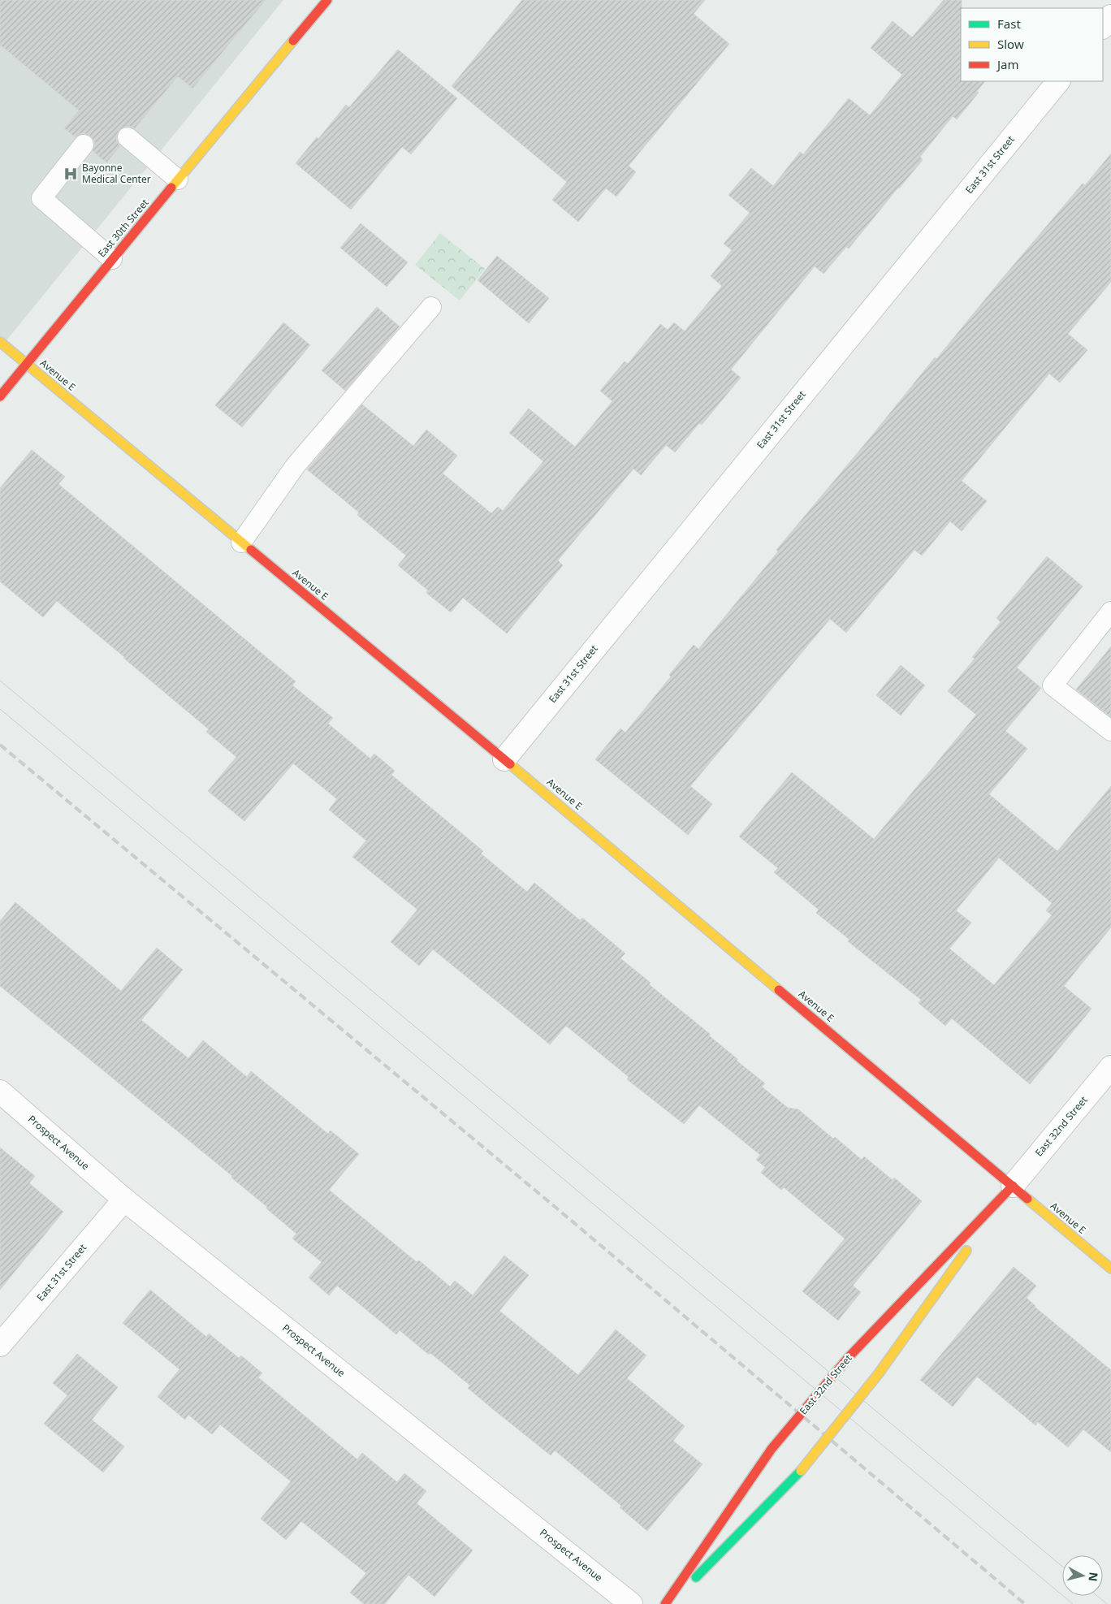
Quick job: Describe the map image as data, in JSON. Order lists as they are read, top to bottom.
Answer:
{
  "streets": {
    "street": [
      "East 31st Street",
      "East 30th Street",
      "Avenue E",
      "East 32nd Street",
      "Prospect Avenue"
    ]
  },
  "crossings": [
    ["East 31st Street", "Avenue E"],
    ["East 31st Street", "Prospect Avenue"],
    ["East 30th Street", "Avenue E"],
    ["Avenue E", "East 32nd Street"]
  ],
  "places": {
    "hospital": ["Bayonne Medical Center"]
  },
  "legend": ["Fast", "Slow", "Jam"],
  "north": "right"
}
